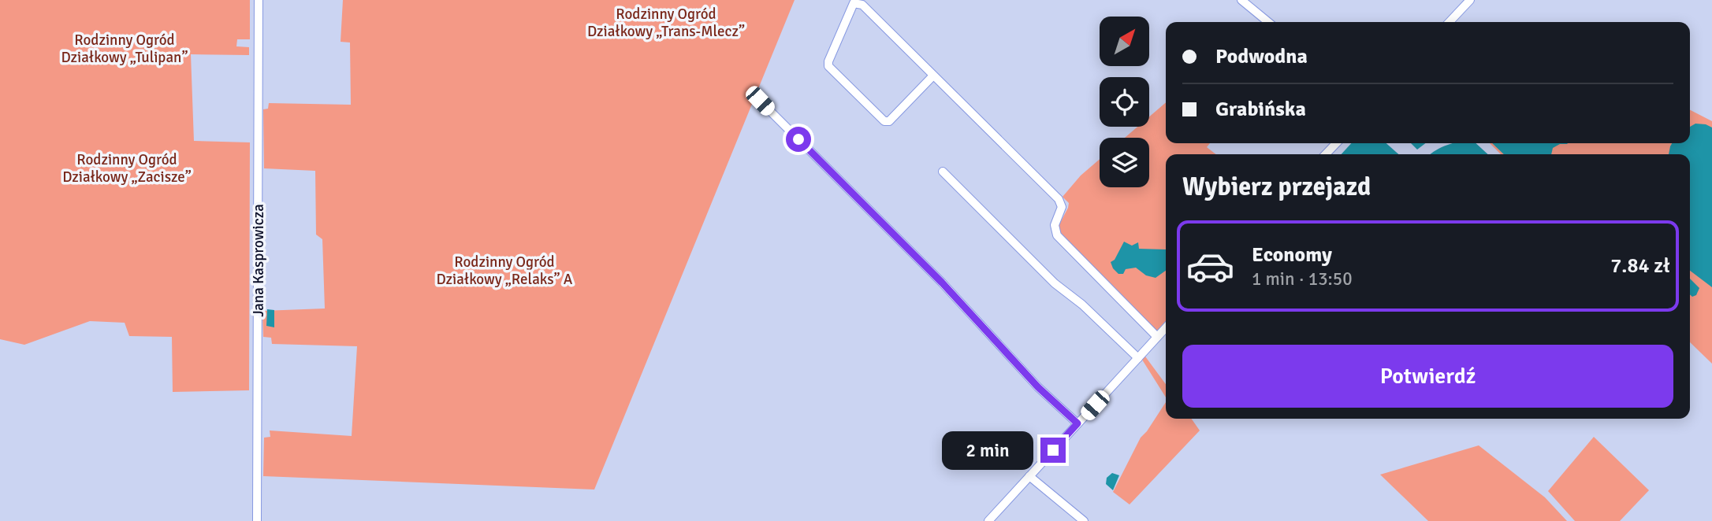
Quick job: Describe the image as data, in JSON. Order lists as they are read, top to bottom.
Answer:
{
  "streets": {
    "street": ["Jana Kasprowicza"]
  },
  "parks": [
    "Rodzinny Ogród Działkowy „Trans-Mlecz”",
    "Rodzinny Ogród Działkowy „Tulipan”",
    "Rodzinny Ogród Działkowy „Zacisze”",
    "Rodzinny Ogród Działkowy „Relaks” A"
  ],
  "north": "top right",
  "page": {
    "banner": ["Podwodna", "Grabińska"],
    "heading": "Wybierz przejazd",
    "list": [
      {
        "name": "Economy",
        "note": "1 min · 13:50",
        "value": "7.84 zł"
      }
    ],
    "buttons": "Potwierdź",
    "bubble": "2 min"
  }
}
